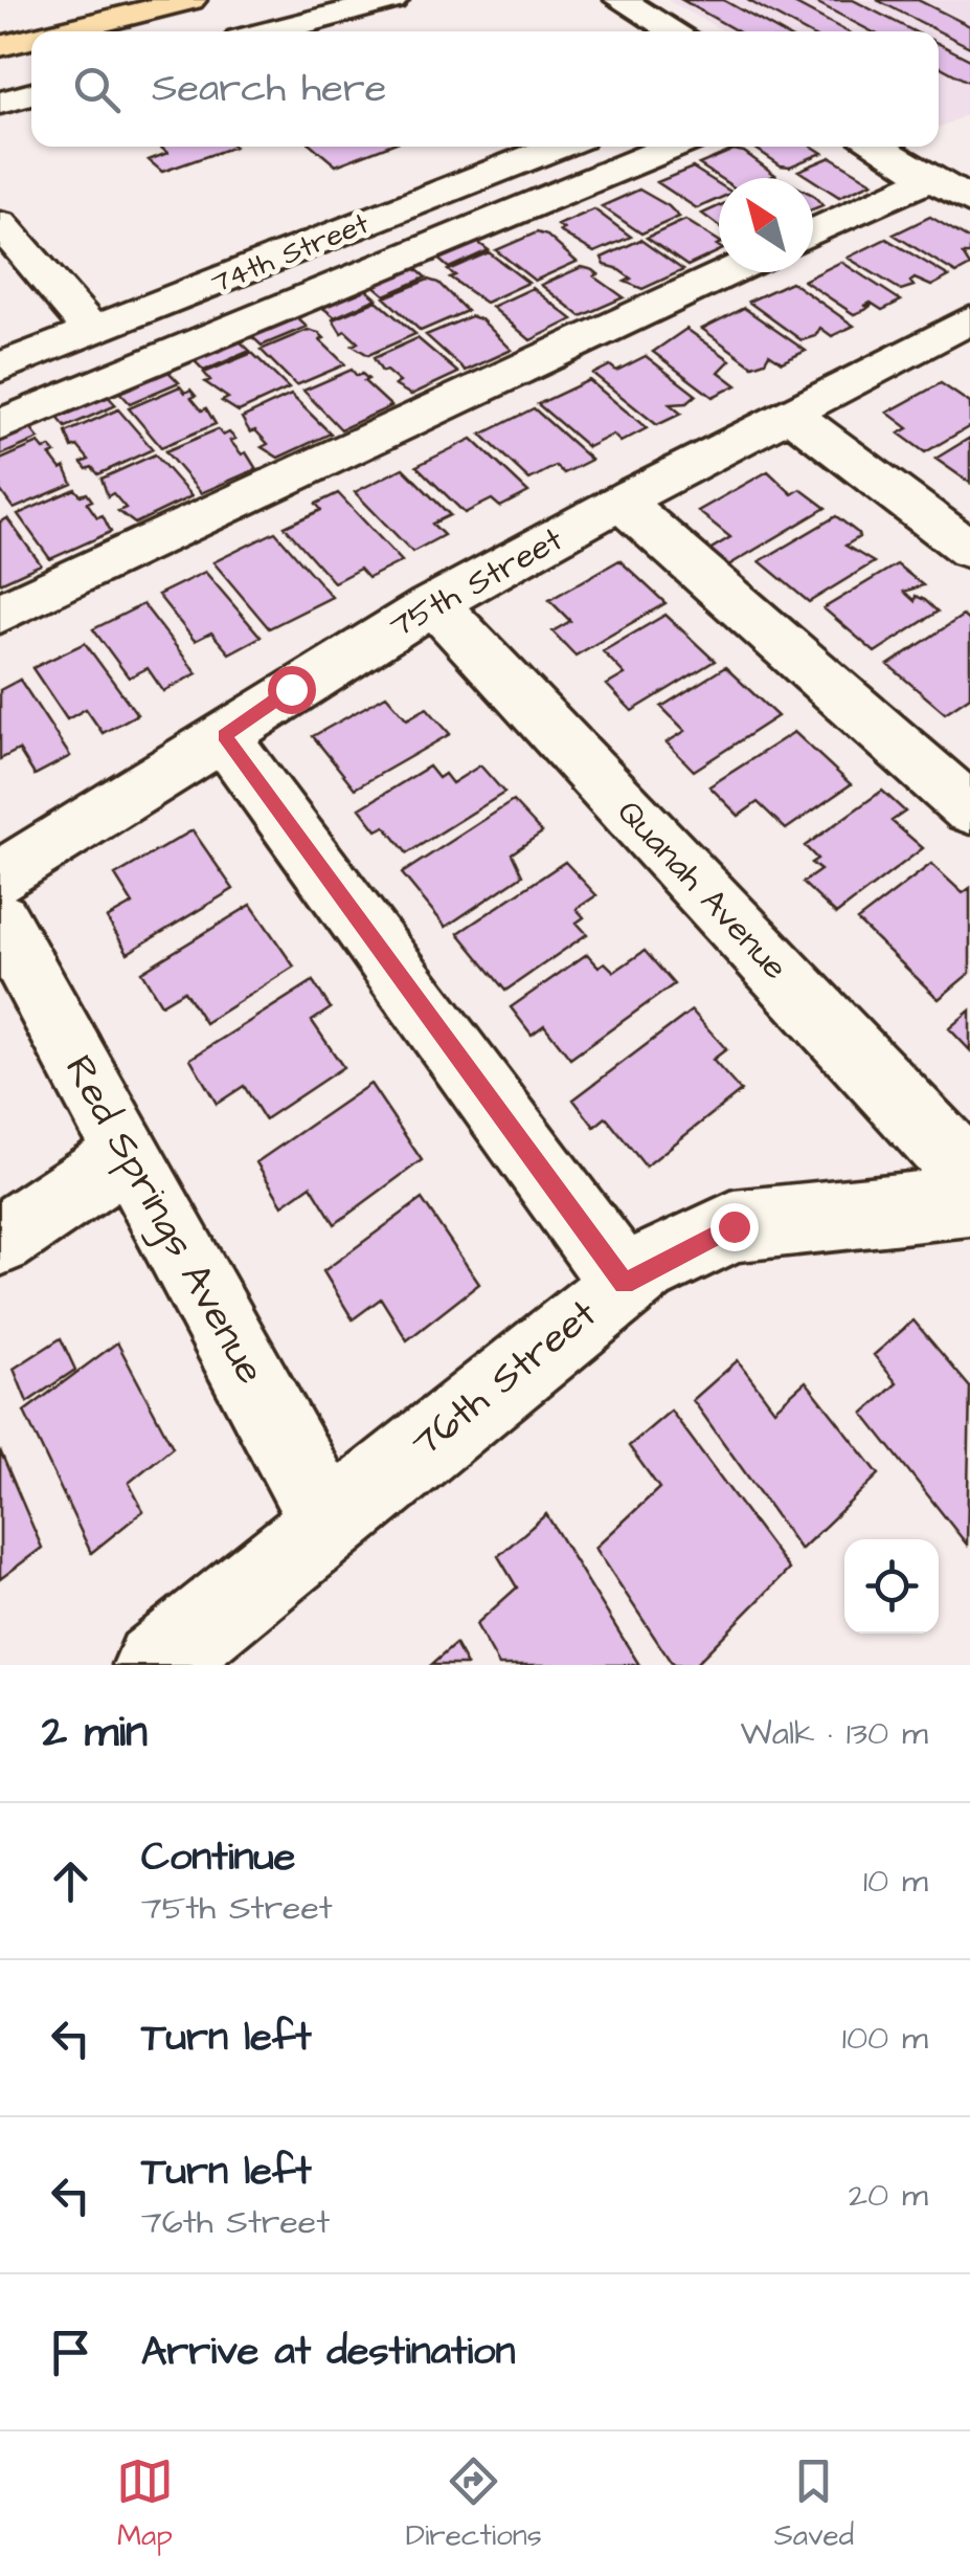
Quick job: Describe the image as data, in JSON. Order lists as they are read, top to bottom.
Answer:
{
  "streets": {
    "street": [
      "74th Street",
      "75th Street",
      "Quanah Avenue",
      "Red Springs Avenue",
      "76th Street"
    ]
  },
  "crossings": [
    ["75th Street", "Quanah Avenue"],
    ["Red Springs Avenue", "76th Street"]
  ],
  "north": "top left",
  "page": {
    "search": "Search here",
    "heading": ["2 min", "Walk · 130 m"],
    "list": [
      ["Continue", "75th Street", "10 m"],
      ["Turn left", "100 m"],
      ["Turn left", "76th Street", "20 m"],
      "Arrive at destination"
    ],
    "nav": ["Map", "Directions", "Saved"]
  }
}
